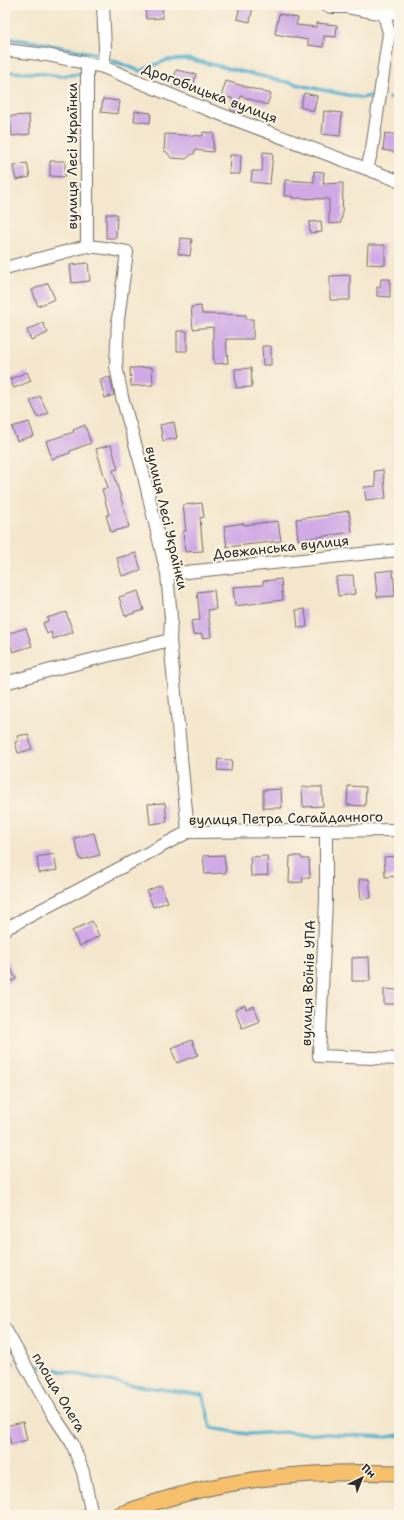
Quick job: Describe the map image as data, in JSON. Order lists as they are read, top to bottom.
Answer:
{
  "streets": {
    "street": [
      "Дрогобицька вулиця",
      "вулиця Лесі Українки",
      "Довжанська вулиця",
      "вулиця Петра Сагайдачного",
      "вулиця Воїнів УПА",
      "площа Олега"
    ]
  },
  "crossings": [
    ["Дрогобицька вулиця", "вулиця Лесі Українки"],
    ["вулиця Лесі Українки", "Довжанська вулиця"],
    ["вулиця Лесі Українки", "вулиця Петра Сагайдачного"],
    ["вулиця Петра Сагайдачного", "вулиця Воїнів УПА"]
  ],
  "north": "top right"
}
